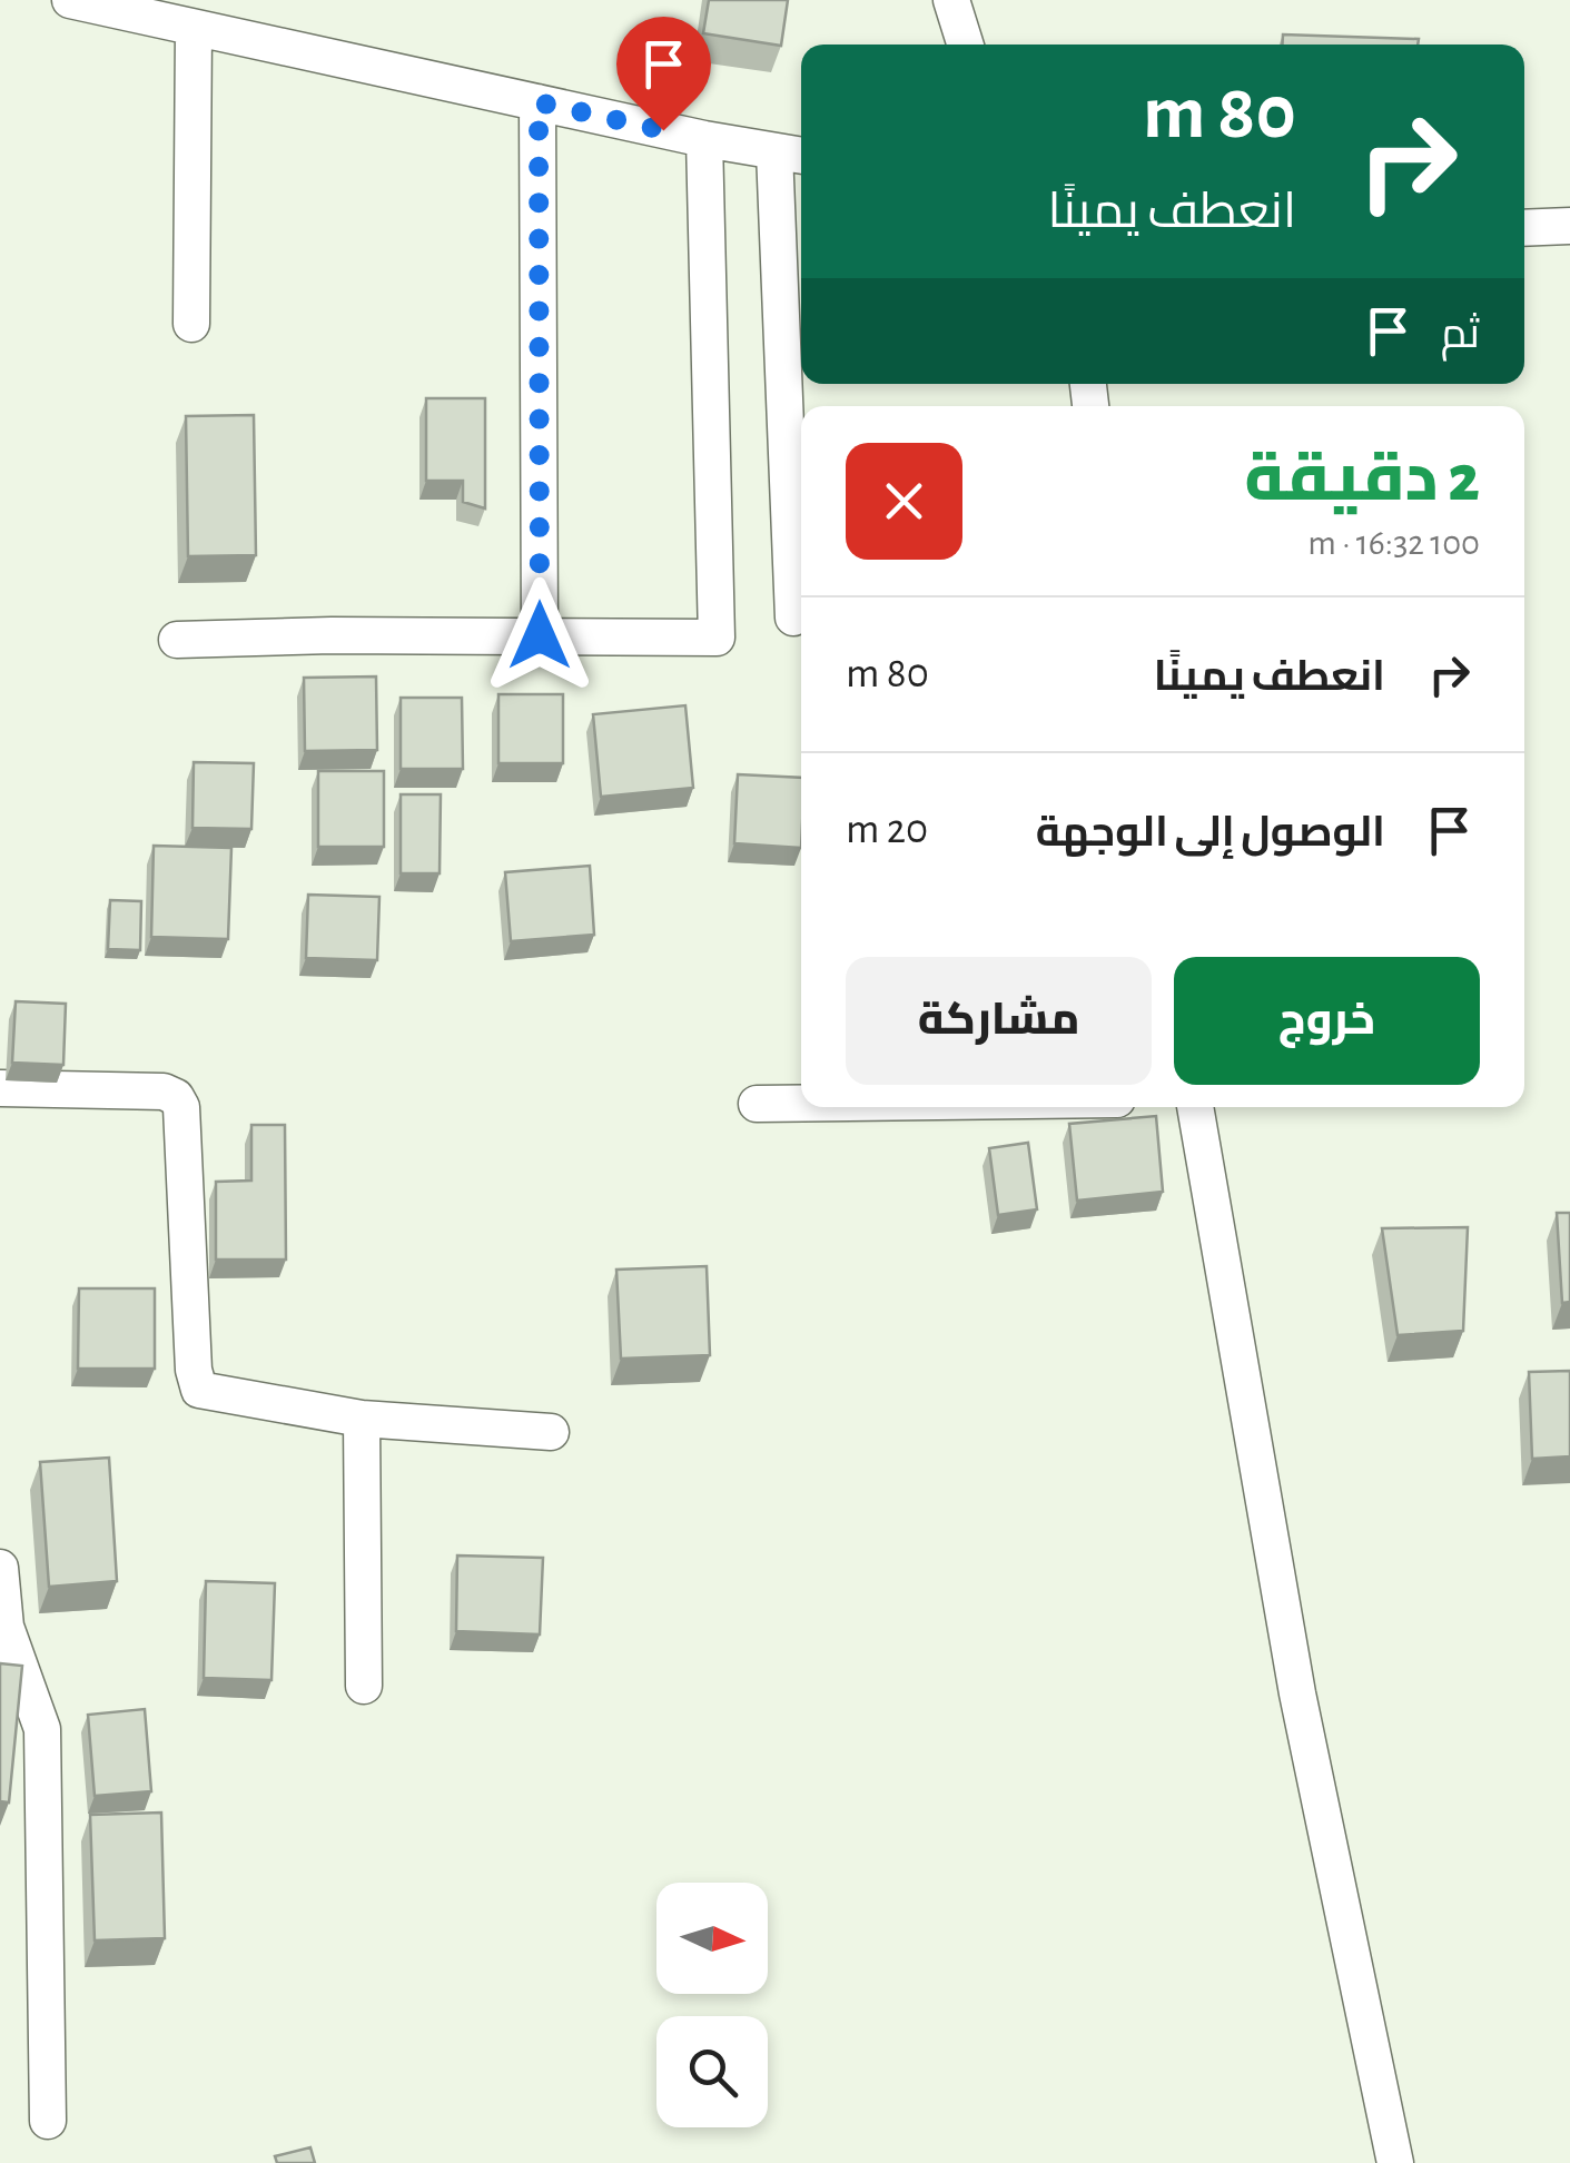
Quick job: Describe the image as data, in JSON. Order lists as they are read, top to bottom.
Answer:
{
  "north": "right",
  "page": {
    "turn": ["80 m", "انعطف يمينًا"],
    "then": "ثم",
    "heading": ["2 دقيقة", "100 m · 16:32"],
    "list": [
      {
        "name": "انعطف يمينًا",
        "value": "80 m"
      },
      {
        "name": "الوصول إلى الوجهة",
        "value": "20 m"
      }
    ],
    "buttons": ["خروج", "مشاركة"]
  }
}
